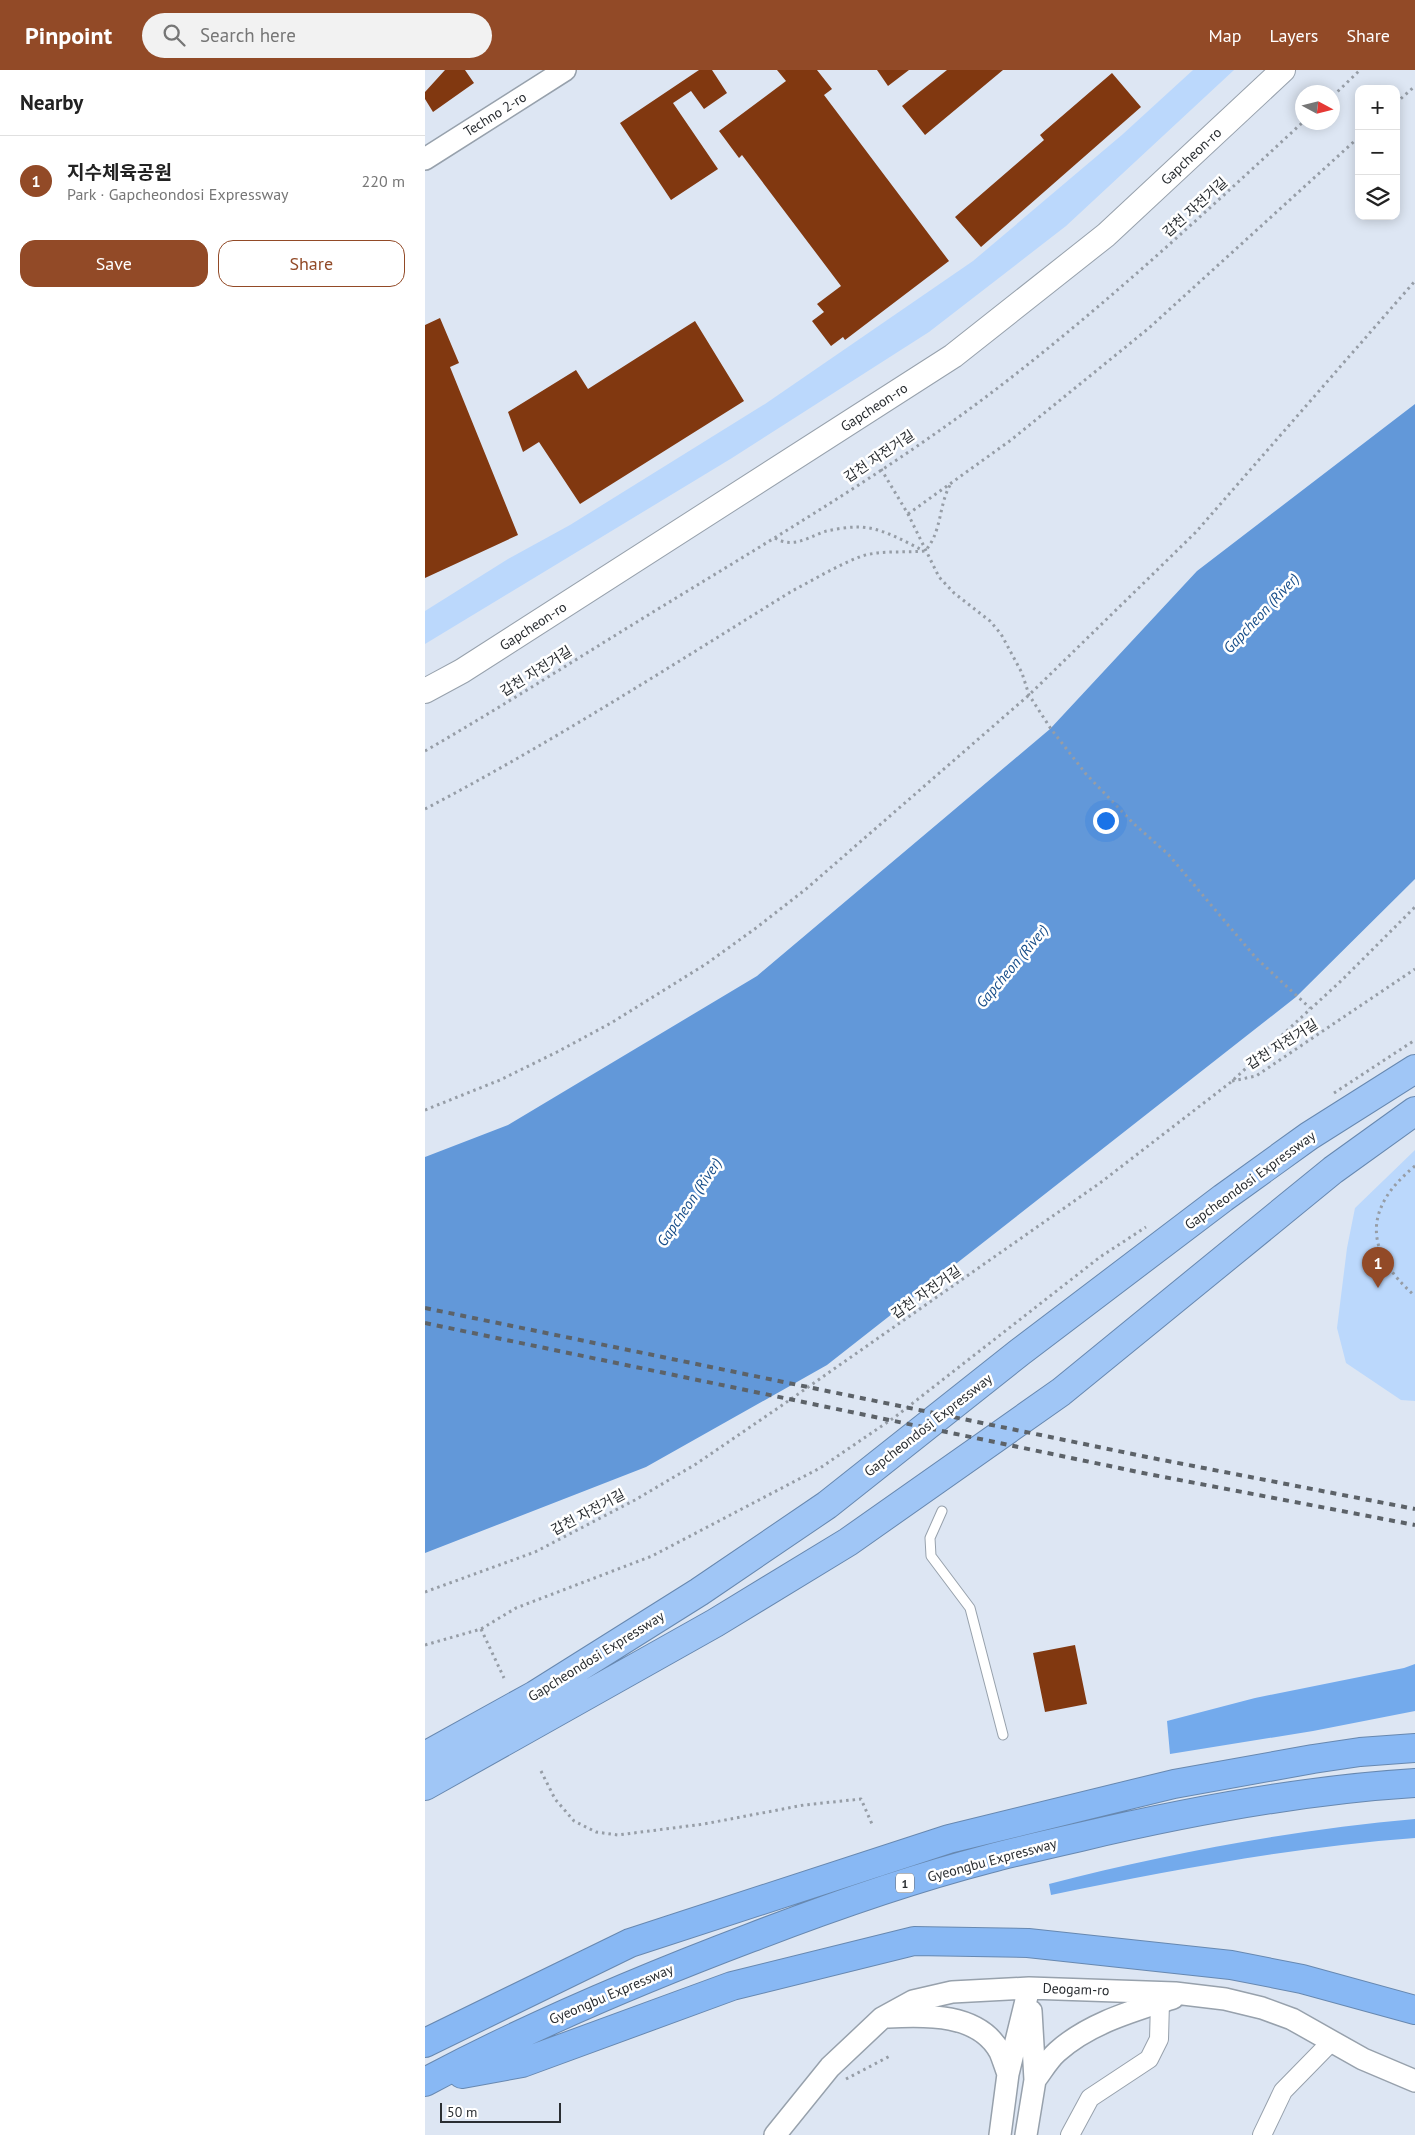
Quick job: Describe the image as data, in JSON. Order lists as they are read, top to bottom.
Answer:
{
  "streets": {
    "highway": ["Gapcheondosi Expressway", "Gyeongbu Expressway", "1"],
    "main road": ["Gapcheon-ro"],
    "street": ["Techno 2-ro", "Deogam-ro"],
    "path": ["갑천 자전거길"]
  },
  "water": ["Gapcheon (River)"],
  "scale_bar": "50 m",
  "north": "right",
  "page": {
    "header": "Pinpoint",
    "search": "Search here",
    "nav": ["Map", "Layers", "Share"],
    "heading": "Nearby",
    "map_buttons": ["+", "−"],
    "list": [
      {
        "mark": "1",
        "name": "지수체육공원",
        "note": "Park · Gapcheondosi Expressway",
        "value": "220 m"
      }
    ],
    "buttons": ["Save", "Share"],
    "pins": "1",
    "scale": "50 m"
  }
}
